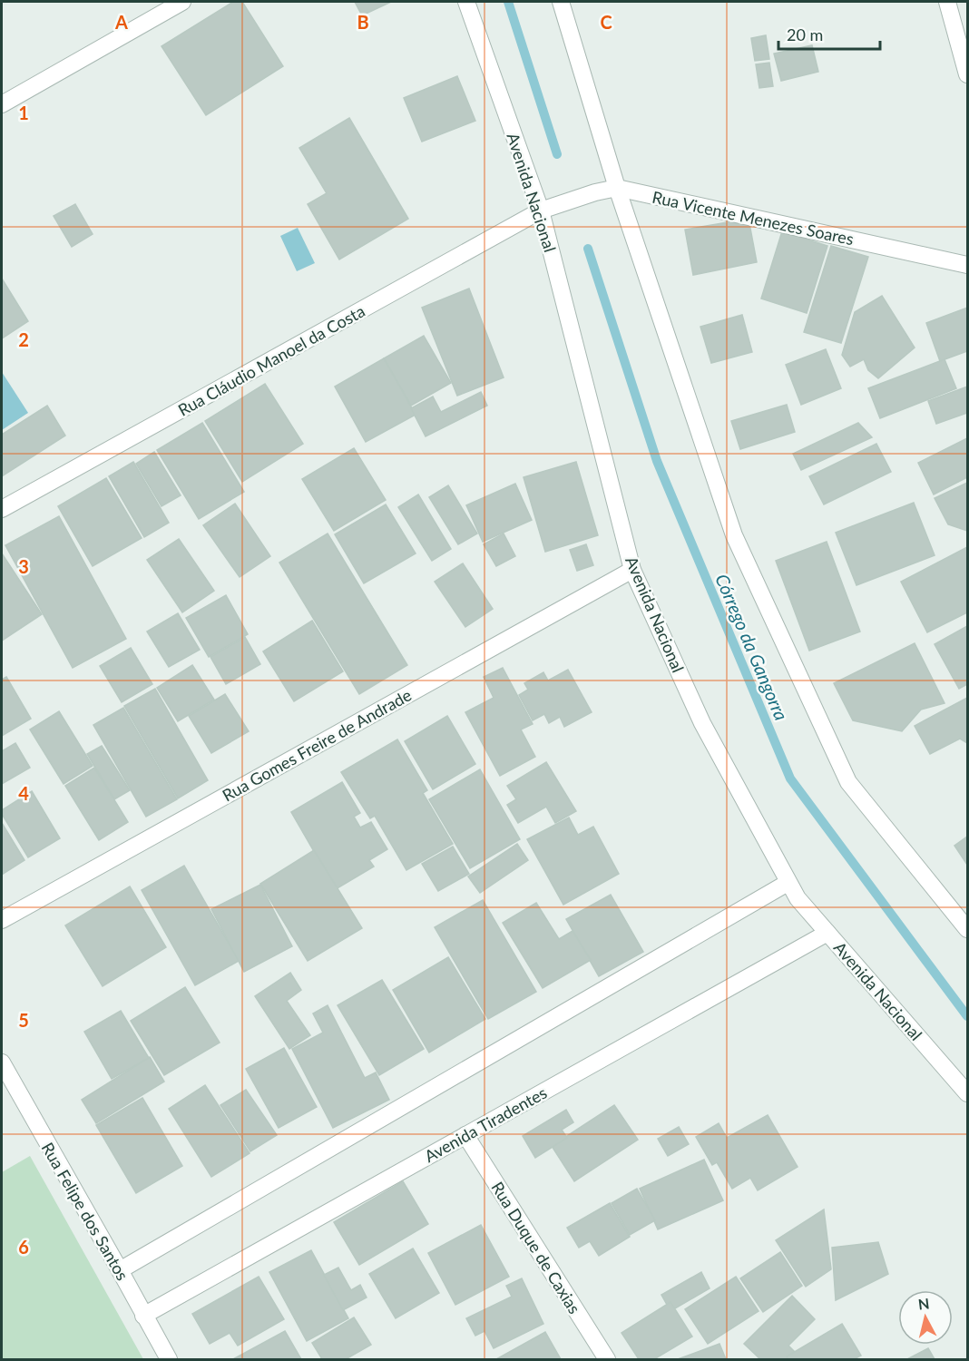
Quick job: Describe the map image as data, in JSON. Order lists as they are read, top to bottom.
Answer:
{
  "streets": {
    "street": [
      "Avenida Nacional",
      "Rua Vicente Menezes Soares",
      "Rua Cláudio Manoel da Costa",
      "Rua Gomes Freire de Andrade",
      "Avenida Tiradentes",
      "Rua Felipe dos Santos",
      "Rua Duque de Caxias"
    ]
  },
  "crossings": [
    ["Avenida Nacional", "Rua Vicente Menezes Soares"],
    ["Avenida Nacional", "Rua Cláudio Manoel da Costa"],
    ["Avenida Nacional", "Rua Gomes Freire de Andrade"],
    ["Avenida Nacional", "Avenida Tiradentes"],
    ["Rua Vicente Menezes Soares", "Rua Cláudio Manoel da Costa"],
    ["Avenida Tiradentes", "Rua Felipe dos Santos"],
    ["Avenida Tiradentes", "Rua Duque de Caxias"]
  ],
  "water": ["Córrego da Gangorra"],
  "scale_bar": "20 m",
  "north": "top",
  "grid": {
    "columns": ["A", "B", "C"],
    "rows": [
      "1",
      "2",
      "3",
      "4",
      "5",
      "6"
    ]
  }
}
